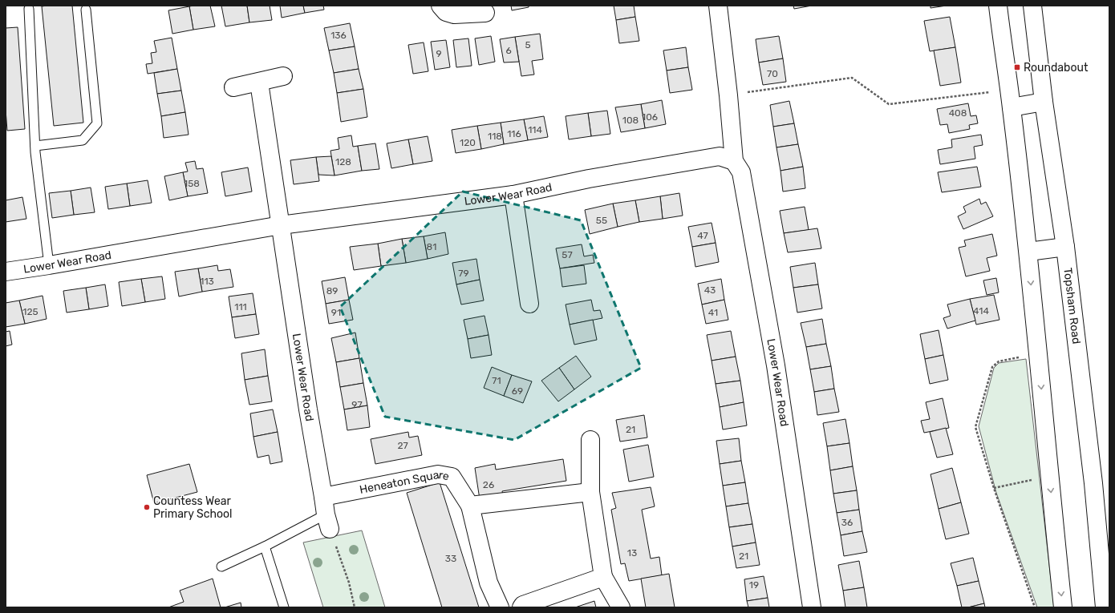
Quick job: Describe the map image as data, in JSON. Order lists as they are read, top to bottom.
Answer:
{
  "streets": {
    "street": ["Lower Wear Road", "Topsham Road", "Heneaton Square"]
  },
  "crossings": [
    ["Lower Wear Road", "Heneaton Square"]
  ],
  "places": {
    "transit": ["Roundabout"],
    "other": ["Countess Wear Primary School"]
  },
  "house_numbers": [
    "136",
    "5",
    "6",
    "9",
    "70",
    "408",
    "106",
    "108",
    "114",
    "116",
    "118",
    "120",
    "128",
    "158",
    "55",
    "47",
    "81",
    "57",
    "79",
    "113",
    "43",
    "89",
    "111",
    "414",
    "125",
    "91",
    "41",
    "71",
    "69",
    "97",
    "21",
    "27",
    "26",
    "36",
    "13",
    "21",
    "33",
    "19"
  ]
}
